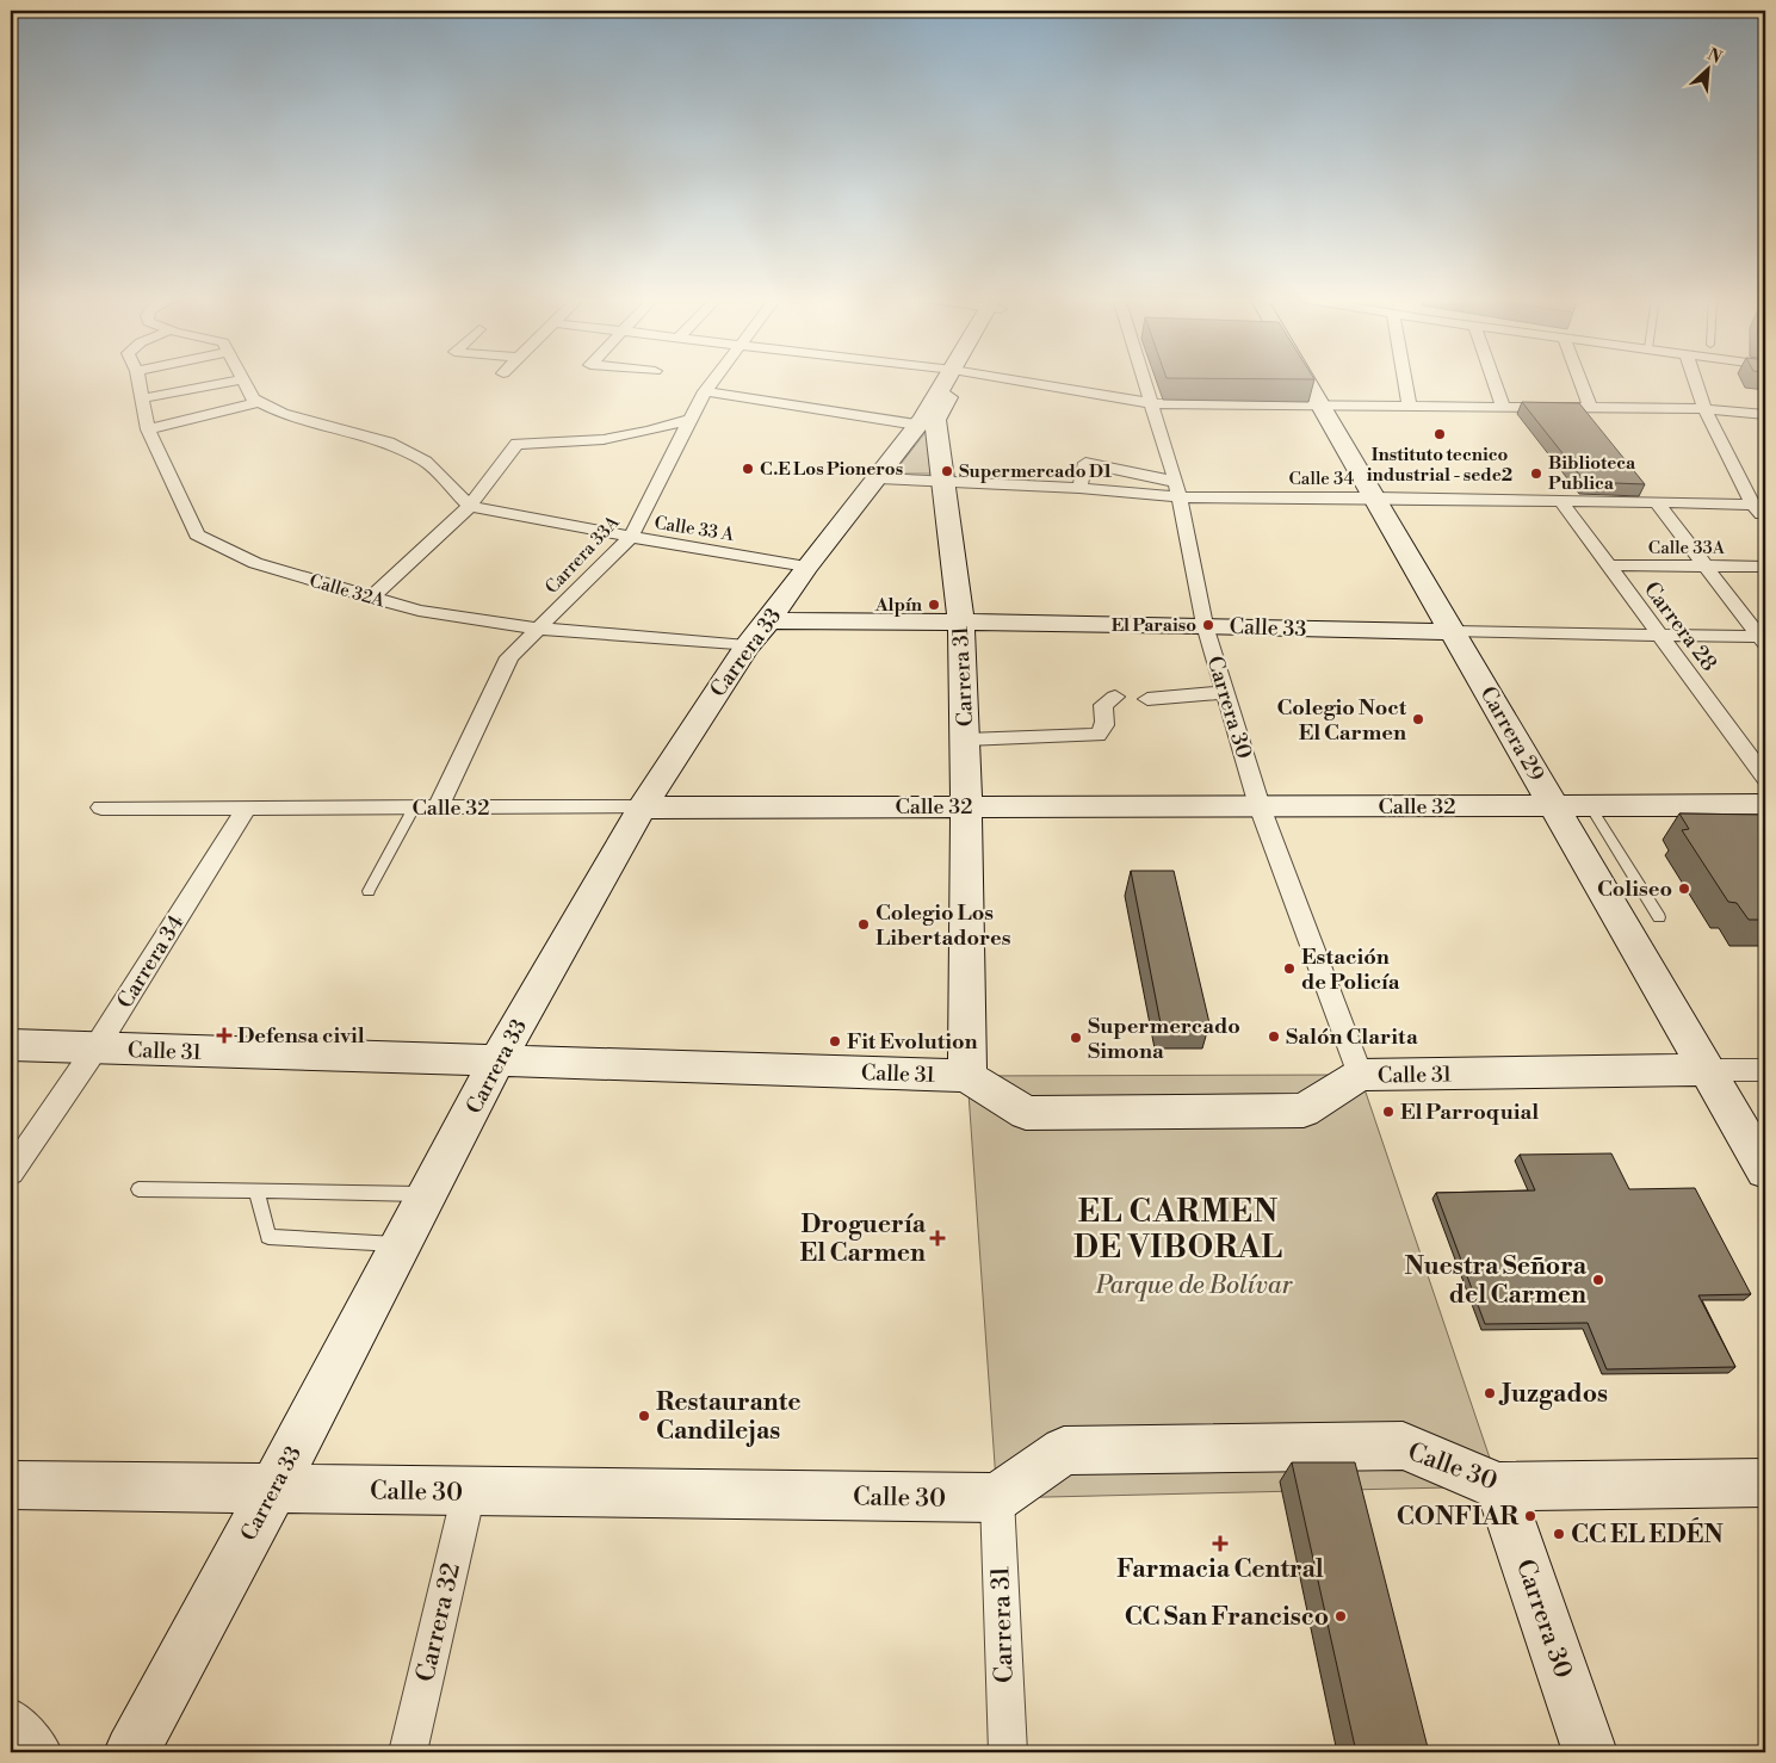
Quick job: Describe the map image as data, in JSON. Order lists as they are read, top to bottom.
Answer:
{
  "streets": {
    "main road": [
      "Calle 33",
      "Carrera 33",
      "Carrera 31",
      "Carrera 30",
      "Carrera 29",
      "Calle 32",
      "Calle 31",
      "Calle 30"
    ],
    "street": [
      "Calle 34",
      "Calle 33 A",
      "Calle 33A",
      "Carrera 33A",
      "Calle 32A",
      "Carrera 28",
      "Carrera 34",
      "Carrera 32"
    ]
  },
  "crossings": [
    ["Calle 34", "Carrera 28"],
    ["Calle 34", "Carrera 33"],
    ["Calle 34", "Carrera 31"],
    ["Calle 34", "Carrera 30"],
    ["Calle 34", "Carrera 29"],
    ["Calle 33 A", "Carrera 33A"],
    ["Calle 33 A", "Carrera 33"],
    ["Calle 33A", "Carrera 28"],
    ["Carrera 33A", "Calle 32A"],
    ["Carrera 33A", "Calle 32"],
    ["Calle 32A", "Carrera 33"],
    ["Carrera 28", "Calle 33"],
    ["Calle 33", "Carrera 33"],
    ["Calle 33", "Carrera 31"],
    ["Calle 33", "Carrera 30"],
    ["Calle 33", "Carrera 29"],
    ["Carrera 33", "Carrera 31"],
    ["Carrera 33", "Calle 32"],
    ["Carrera 33", "Calle 31"],
    ["Carrera 33", "Calle 30"],
    ["Carrera 31", "Calle 32"],
    ["Carrera 31", "Calle 31"],
    ["Carrera 31", "Calle 30"],
    ["Carrera 30", "Calle 32"],
    ["Carrera 30", "Calle 31"],
    ["Carrera 30", "Calle 30"],
    ["Carrera 29", "Calle 32"],
    ["Carrera 29", "Calle 31"],
    ["Calle 32", "Carrera 34"],
    ["Carrera 34", "Calle 31"],
    ["Calle 30", "Carrera 32"]
  ],
  "districts": ["EL CARMEN DE VIBORAL"],
  "parks": ["Parque de Bolívar"],
  "places": {
    "other": [
      "Instituto tecnico industrial - sede2",
      "C.E Los Pioneros",
      "Supermercado D1",
      "Biblioteca Publica",
      "Alpín",
      "El Paraiso",
      "Colegio Noct El Carmen",
      "Coliseo",
      "Colegio Los Libertadores",
      "Estación de Policía",
      "Salón Clarita",
      "Supermercado Simona",
      "Fit Evolution",
      "El Parroquial",
      "Nuestra Señora del Carmen",
      "Juzgados",
      "Restaurante Candilejas",
      "CONFIAR",
      "CC EL EDÉN",
      "CC San Francisco"
    ],
    "health": ["Defensa civil", "Droguería El Carmen", "Farmacia Central"]
  },
  "north": "top right"
}
